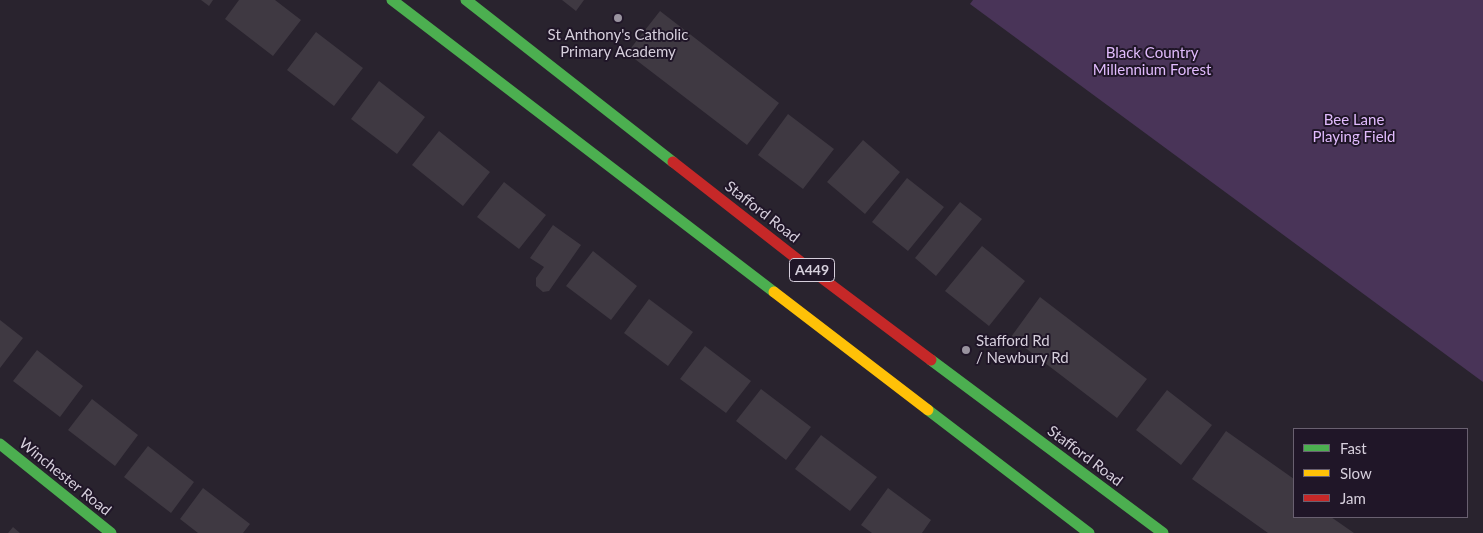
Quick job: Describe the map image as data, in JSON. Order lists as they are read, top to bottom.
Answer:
{
  "streets": {
    "main road": ["Stafford Road", "A449", "Winchester Road"]
  },
  "parks": ["Black Country Millennium Forest", "Bee Lane Playing Field"],
  "places": ["St Anthony's Catholic Primary Academy", "Stafford Rd / Newbury Rd"],
  "legend": ["Fast", "Slow", "Jam"]
}
